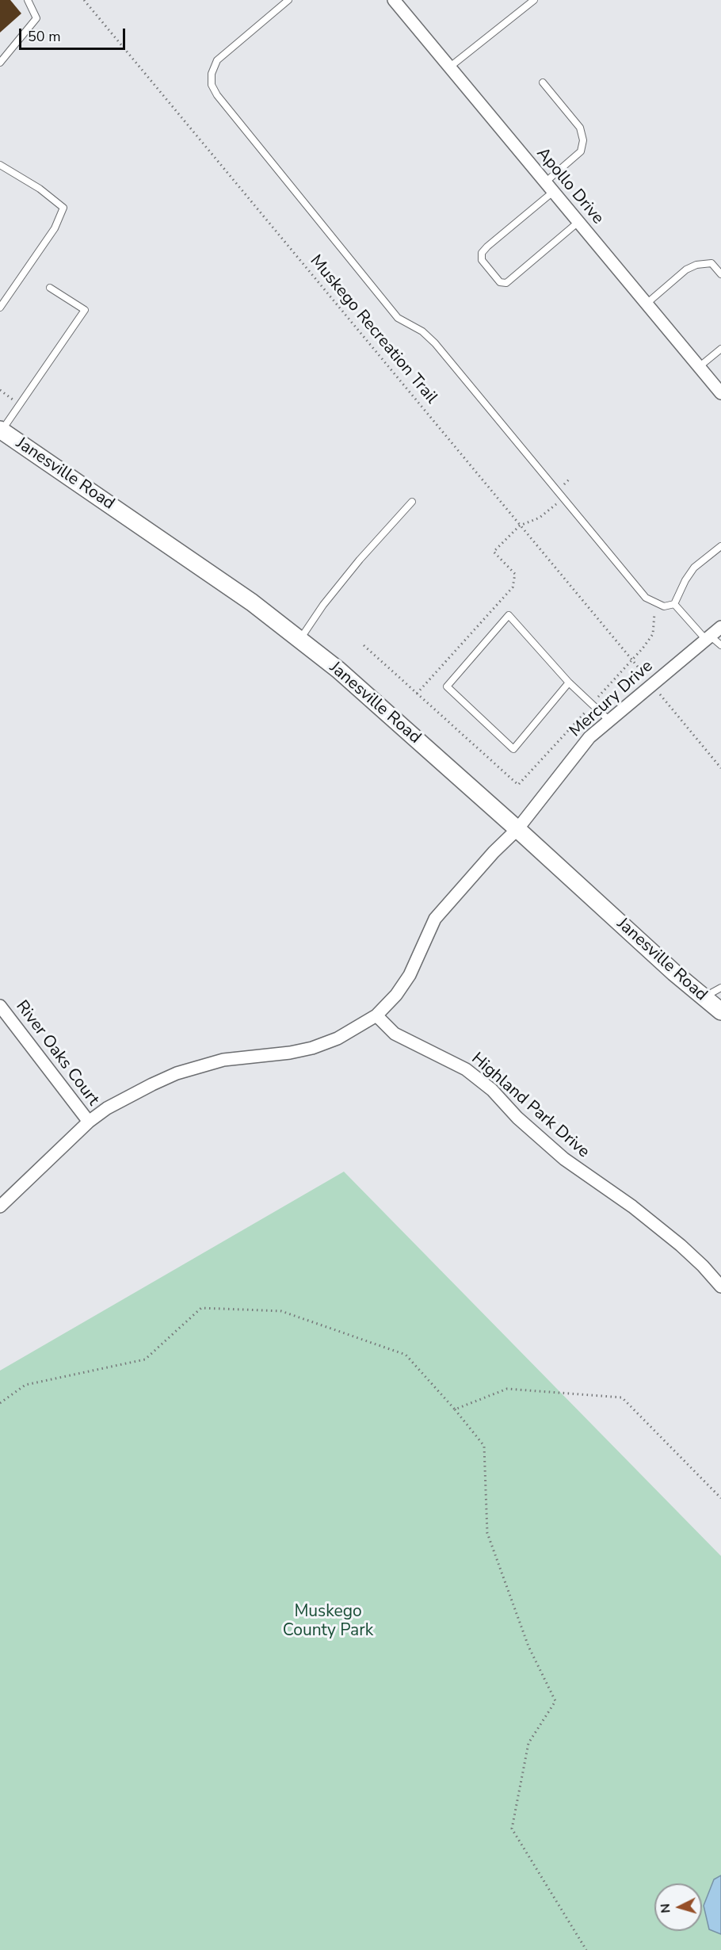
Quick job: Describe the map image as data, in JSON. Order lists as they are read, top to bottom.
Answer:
{
  "streets": {
    "main road": ["Janesville Road"],
    "street": [
      "Apollo Drive",
      "Mercury Drive",
      "River Oaks Court",
      "Highland Park Drive"
    ],
    "path": ["Muskego Recreation Trail"]
  },
  "crossings": [
    ["Janesville Road", "Mercury Drive"],
    ["Mercury Drive", "River Oaks Court"],
    ["Mercury Drive", "Highland Park Drive"]
  ],
  "parks": ["Muskego County Park"],
  "scale_bar": "50 m",
  "north": "left"
}
